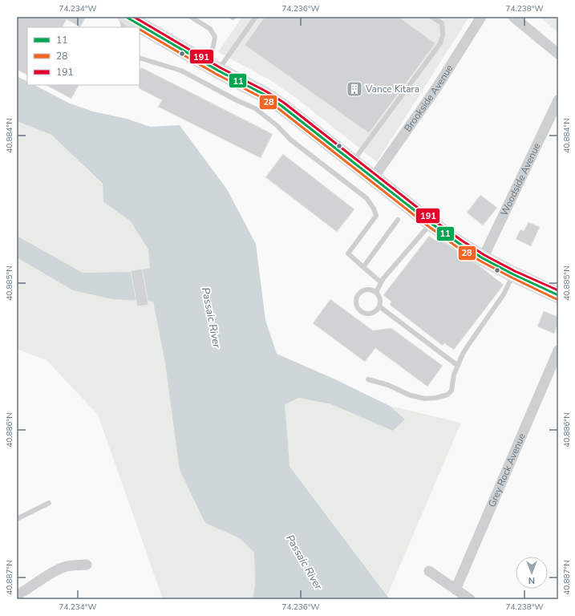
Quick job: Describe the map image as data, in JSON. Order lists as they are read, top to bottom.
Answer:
{
  "streets": {
    "street": ["Brookside Avenue", "Woodside Avenue", "Grey Rock Avenue"]
  },
  "water": ["Passaic River"],
  "places": {
    "building": ["Vance Kitara"]
  },
  "lines": ["transit line 11", "transit line 191", "transit line 28"],
  "legend": ["11", "28", "191"],
  "north": "bottom",
  "coordinates": [
    "74.234°W",
    "74.236°W",
    "74.238°W",
    "40.884°N",
    "40.885°N",
    "40.886°N",
    "40.887°N"
  ]
}
